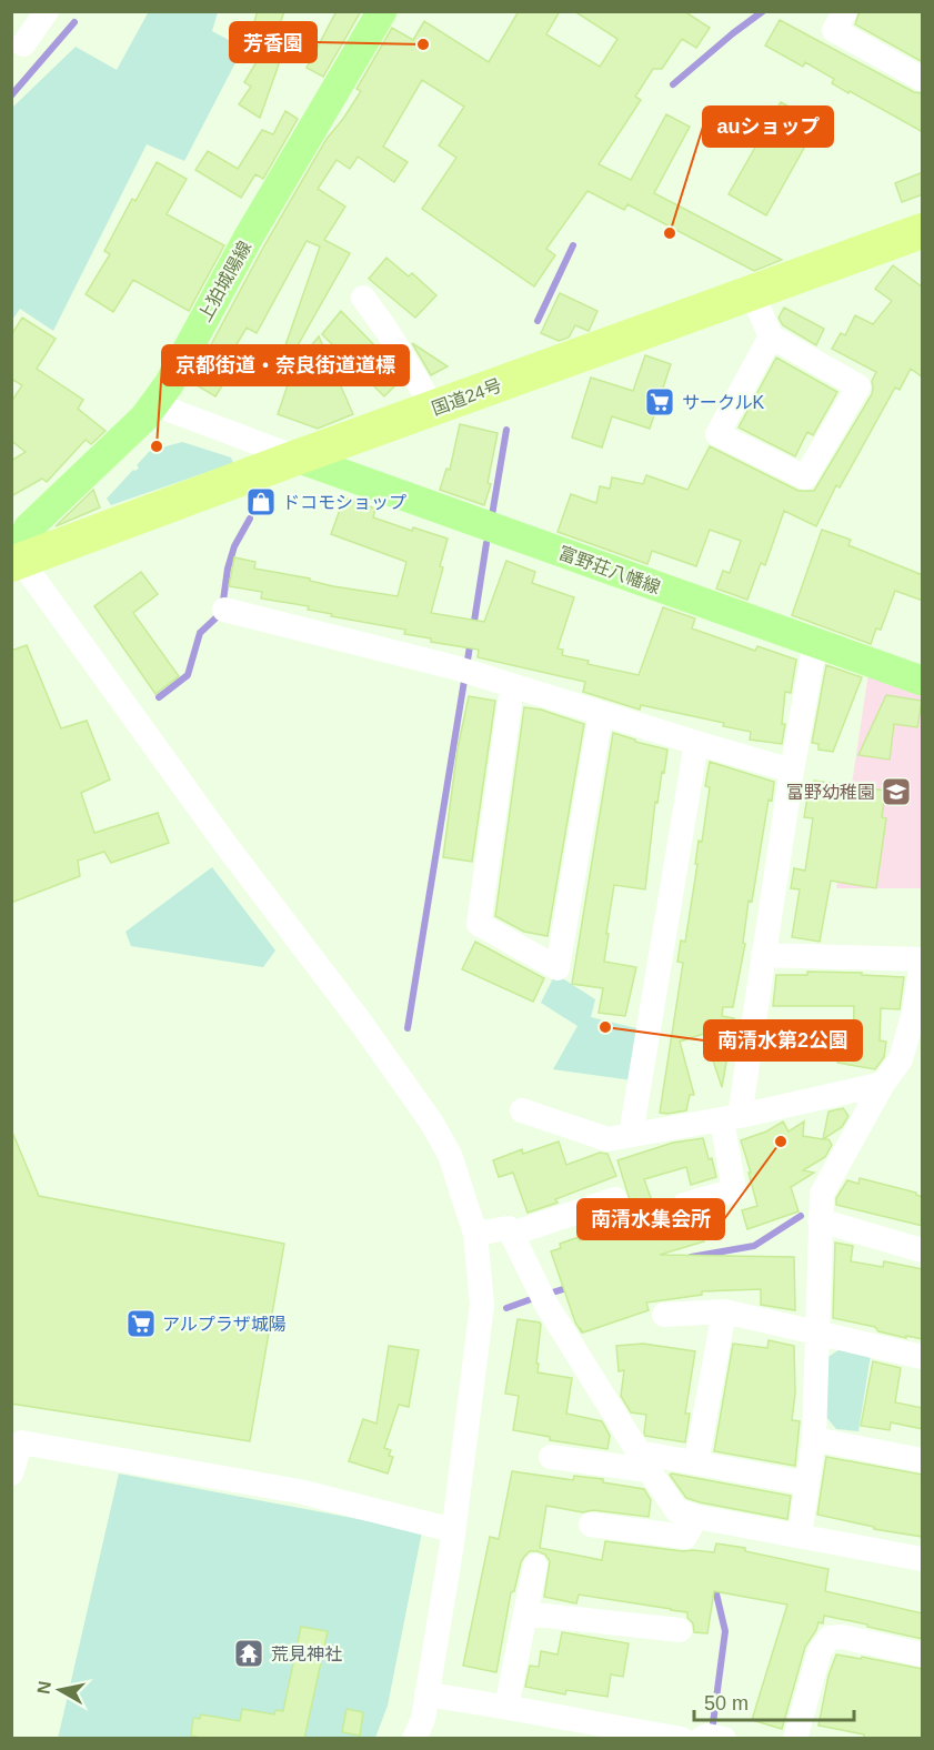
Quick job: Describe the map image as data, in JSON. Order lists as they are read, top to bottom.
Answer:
{
  "streets": {
    "highway": ["国道24号"],
    "main road": ["上狛城陽線", "富野荘八幡線"]
  },
  "crossings": [
    ["上狛城陽線", "国道24号"],
    ["国道24号", "富野荘八幡線"]
  ],
  "places": {
    "other": [
      "芳香園",
      "auショップ",
      "京都街道・奈良街道道標",
      "南清水第2公園",
      "南清水集会所"
    ],
    "supermarket": ["サークルK", "アルプラザ城陽"],
    "shop": ["ドコモショップ"],
    "school or university": ["富野幼稚園"],
    "temple": ["荒見神社"]
  },
  "scale_bar": "50 m",
  "north": "left"
}
